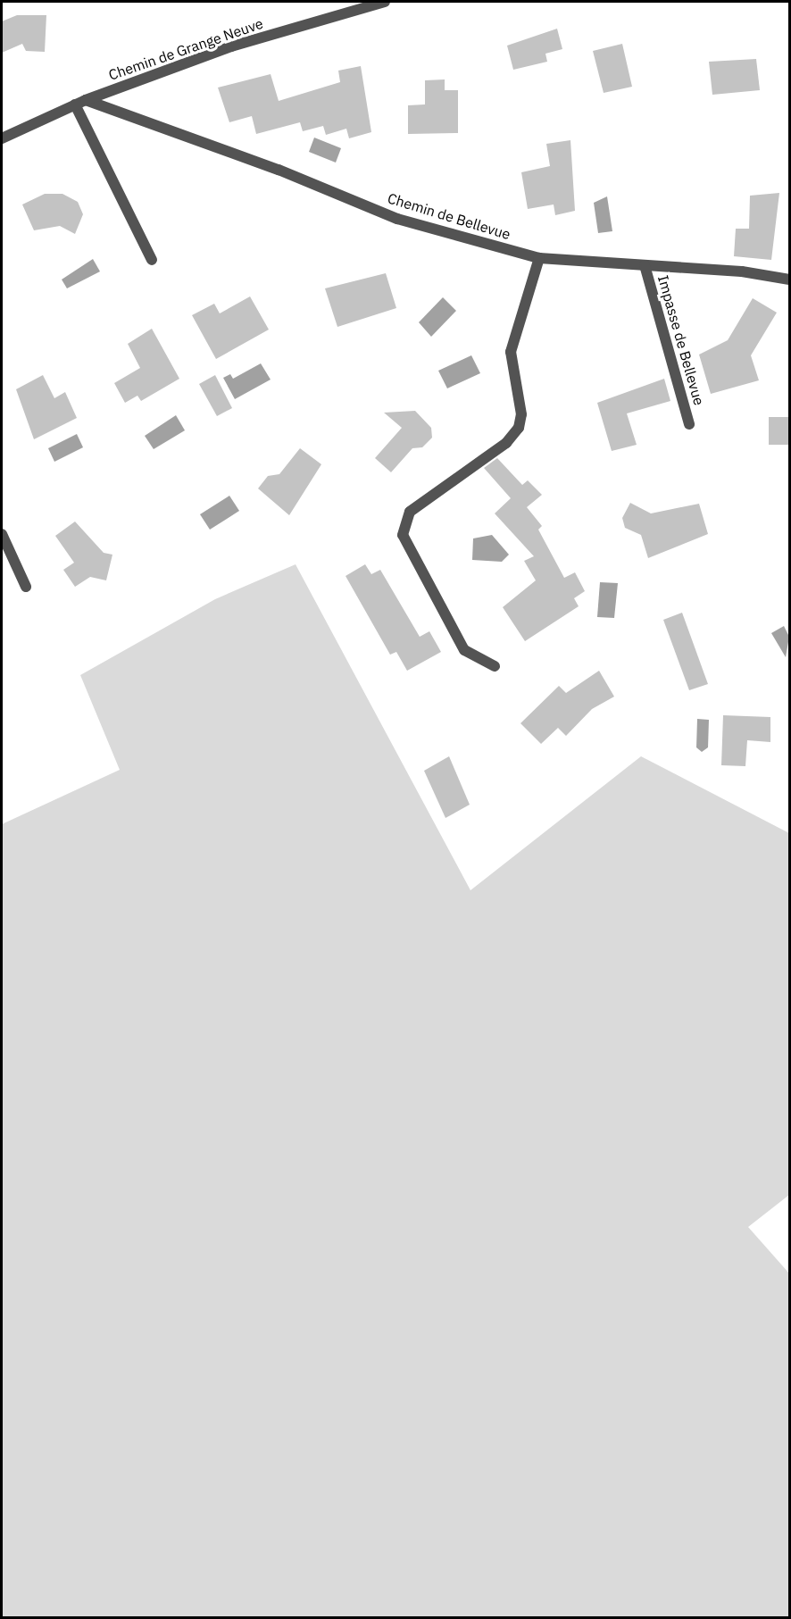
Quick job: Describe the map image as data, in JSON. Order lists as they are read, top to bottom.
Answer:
{
  "streets": {
    "street": ["Chemin de Grange Neuve", "Chemin de Bellevue", "Impasse de Bellevue"]
  },
  "crossings": [
    ["Chemin de Grange Neuve", "Chemin de Bellevue"],
    ["Chemin de Bellevue", "Impasse de Bellevue"]
  ]
}
